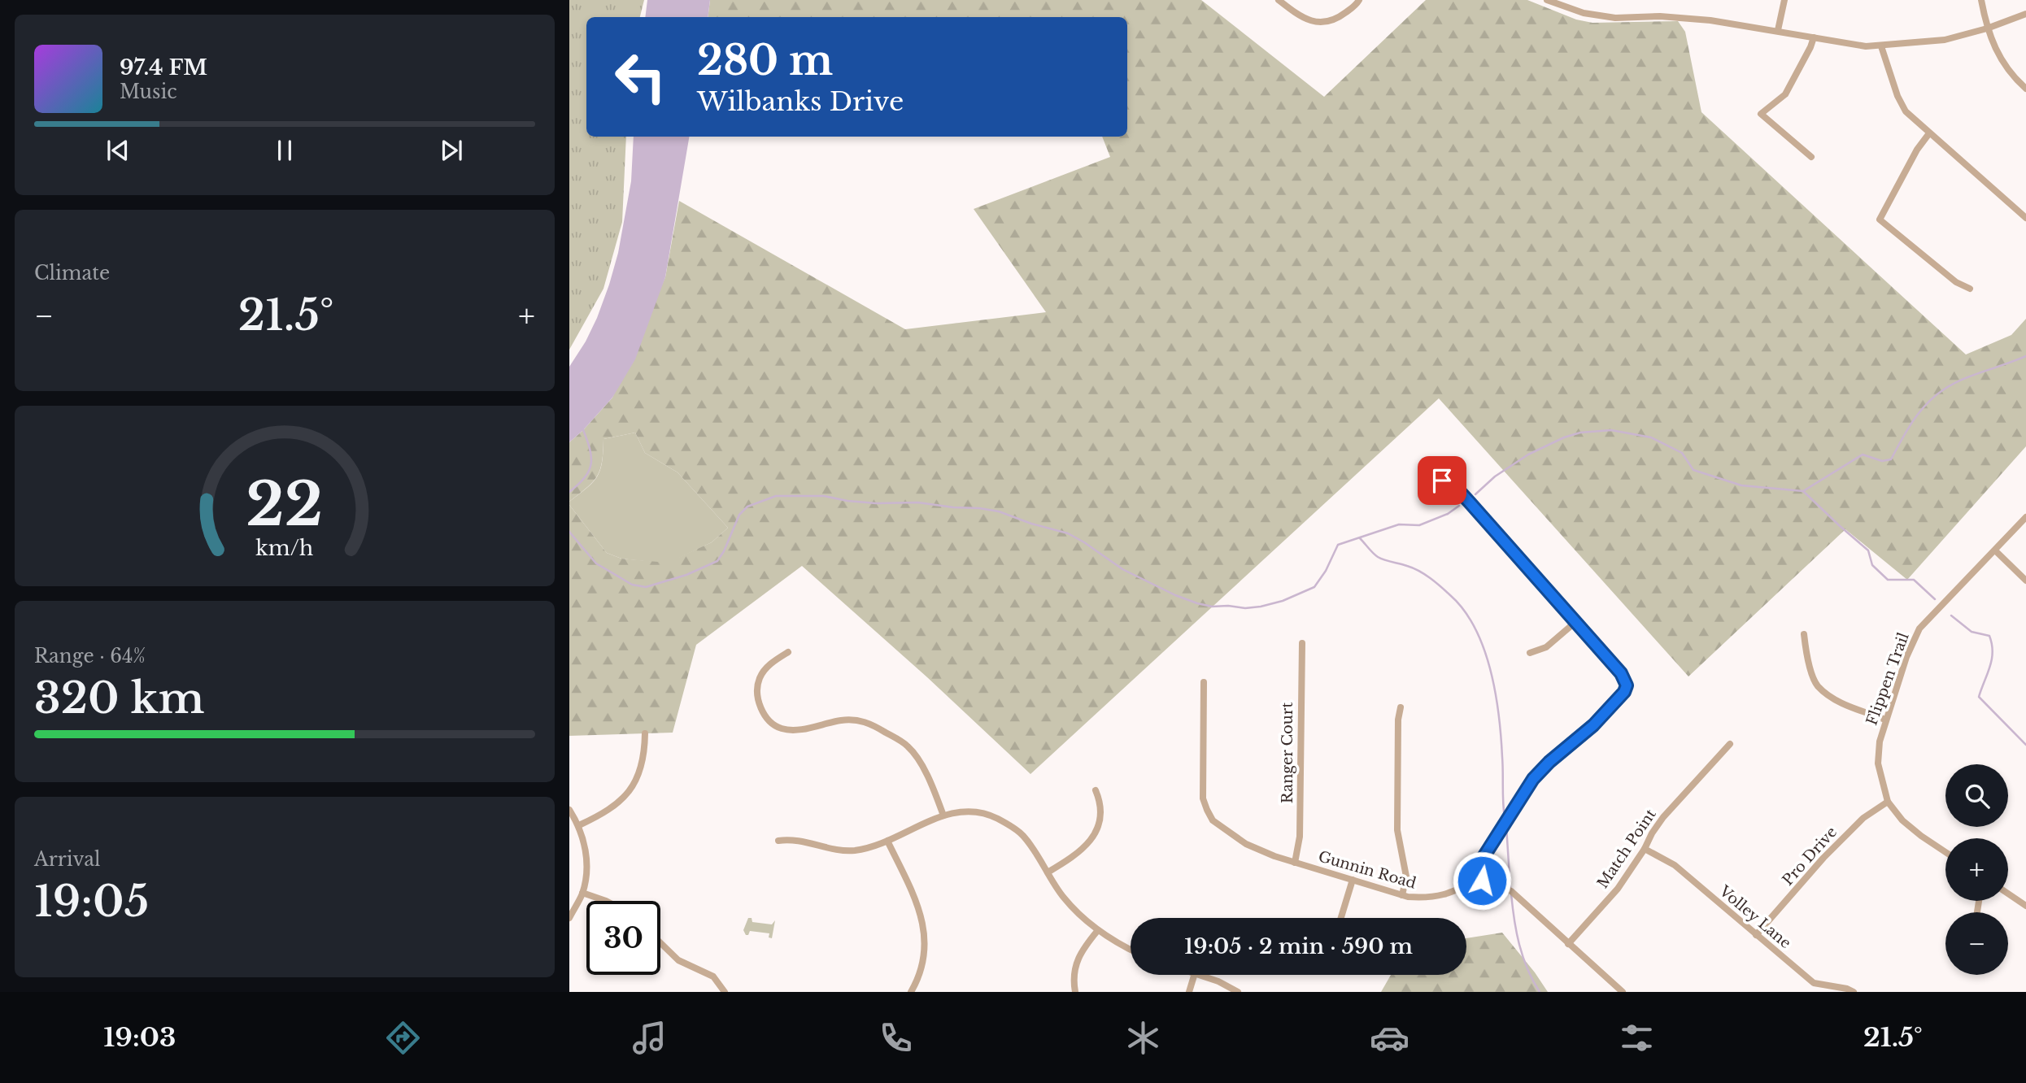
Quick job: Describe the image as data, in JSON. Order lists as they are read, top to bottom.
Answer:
{
  "streets": {
    "street": [
      "Flippen Trail",
      "Ranger Court",
      "Match Point",
      "Pro Drive",
      "Gunnin Road",
      "Volley Lane"
    ]
  },
  "crossings": [
    ["Flippen Trail", "Pro Drive"],
    ["Ranger Court", "Gunnin Road"],
    ["Match Point", "Volley Lane"],
    ["Pro Drive", "Volley Lane"]
  ],
  "page": {
    "turn": ["280 m", "Wilbanks Drive"],
    "song": ["97.4 FM", "Music"],
    "tile": [
      "Climate",
      ["Range · 64%", "320 km"],
      ["Arrival", "19:05"]
    ],
    "heat": ["−", "21.5°", "+"],
    "map_buttons": ["+", "−"],
    "limit": "30",
    "trip": "19:05 · 2 min · 590 m",
    "tabs": ["19:03", "21.5°"],
    "gauge": ["22", "km/h"]
  }
}
